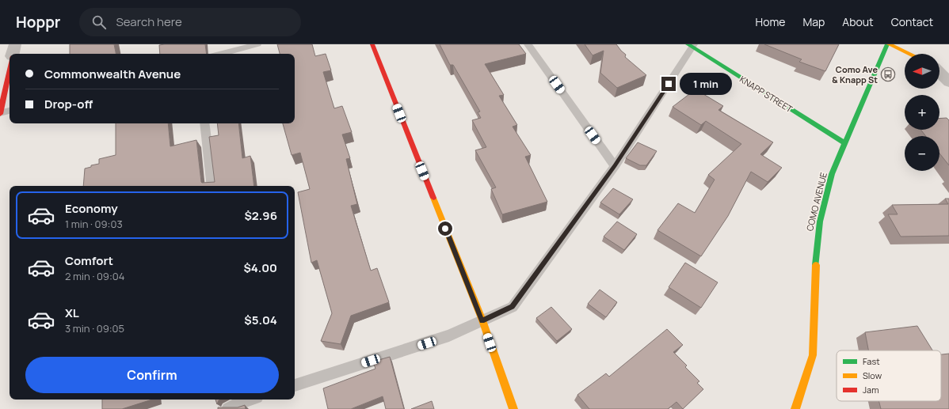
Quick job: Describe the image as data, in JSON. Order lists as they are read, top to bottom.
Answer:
{
  "streets": {
    "street": ["KNAPP STREET", "COMO AVENUE"]
  },
  "crossings": [
    ["KNAPP STREET", "COMO AVENUE"]
  ],
  "places": {
    "bus stop": ["Como Ave & Knapp St"]
  },
  "legend": ["Fast", "Slow", "Jam"],
  "north": "left",
  "page": {
    "header": "Hoppr",
    "search": "Search here",
    "nav": [
      "Home",
      "Map",
      "About",
      "Contact"
    ],
    "map_buttons": ["+", "−"],
    "banner": ["Commonwealth Avenue", "Drop-off"],
    "bubble": "1 min",
    "list": [
      {
        "name": "Economy",
        "note": "1 min · 09:03",
        "value": "$2.96"
      },
      {
        "name": "Comfort",
        "note": "2 min · 09:04",
        "value": "$4.00"
      },
      {
        "name": "XL",
        "note": "3 min · 09:05",
        "value": "$5.04"
      }
    ],
    "buttons": "Confirm"
  }
}
